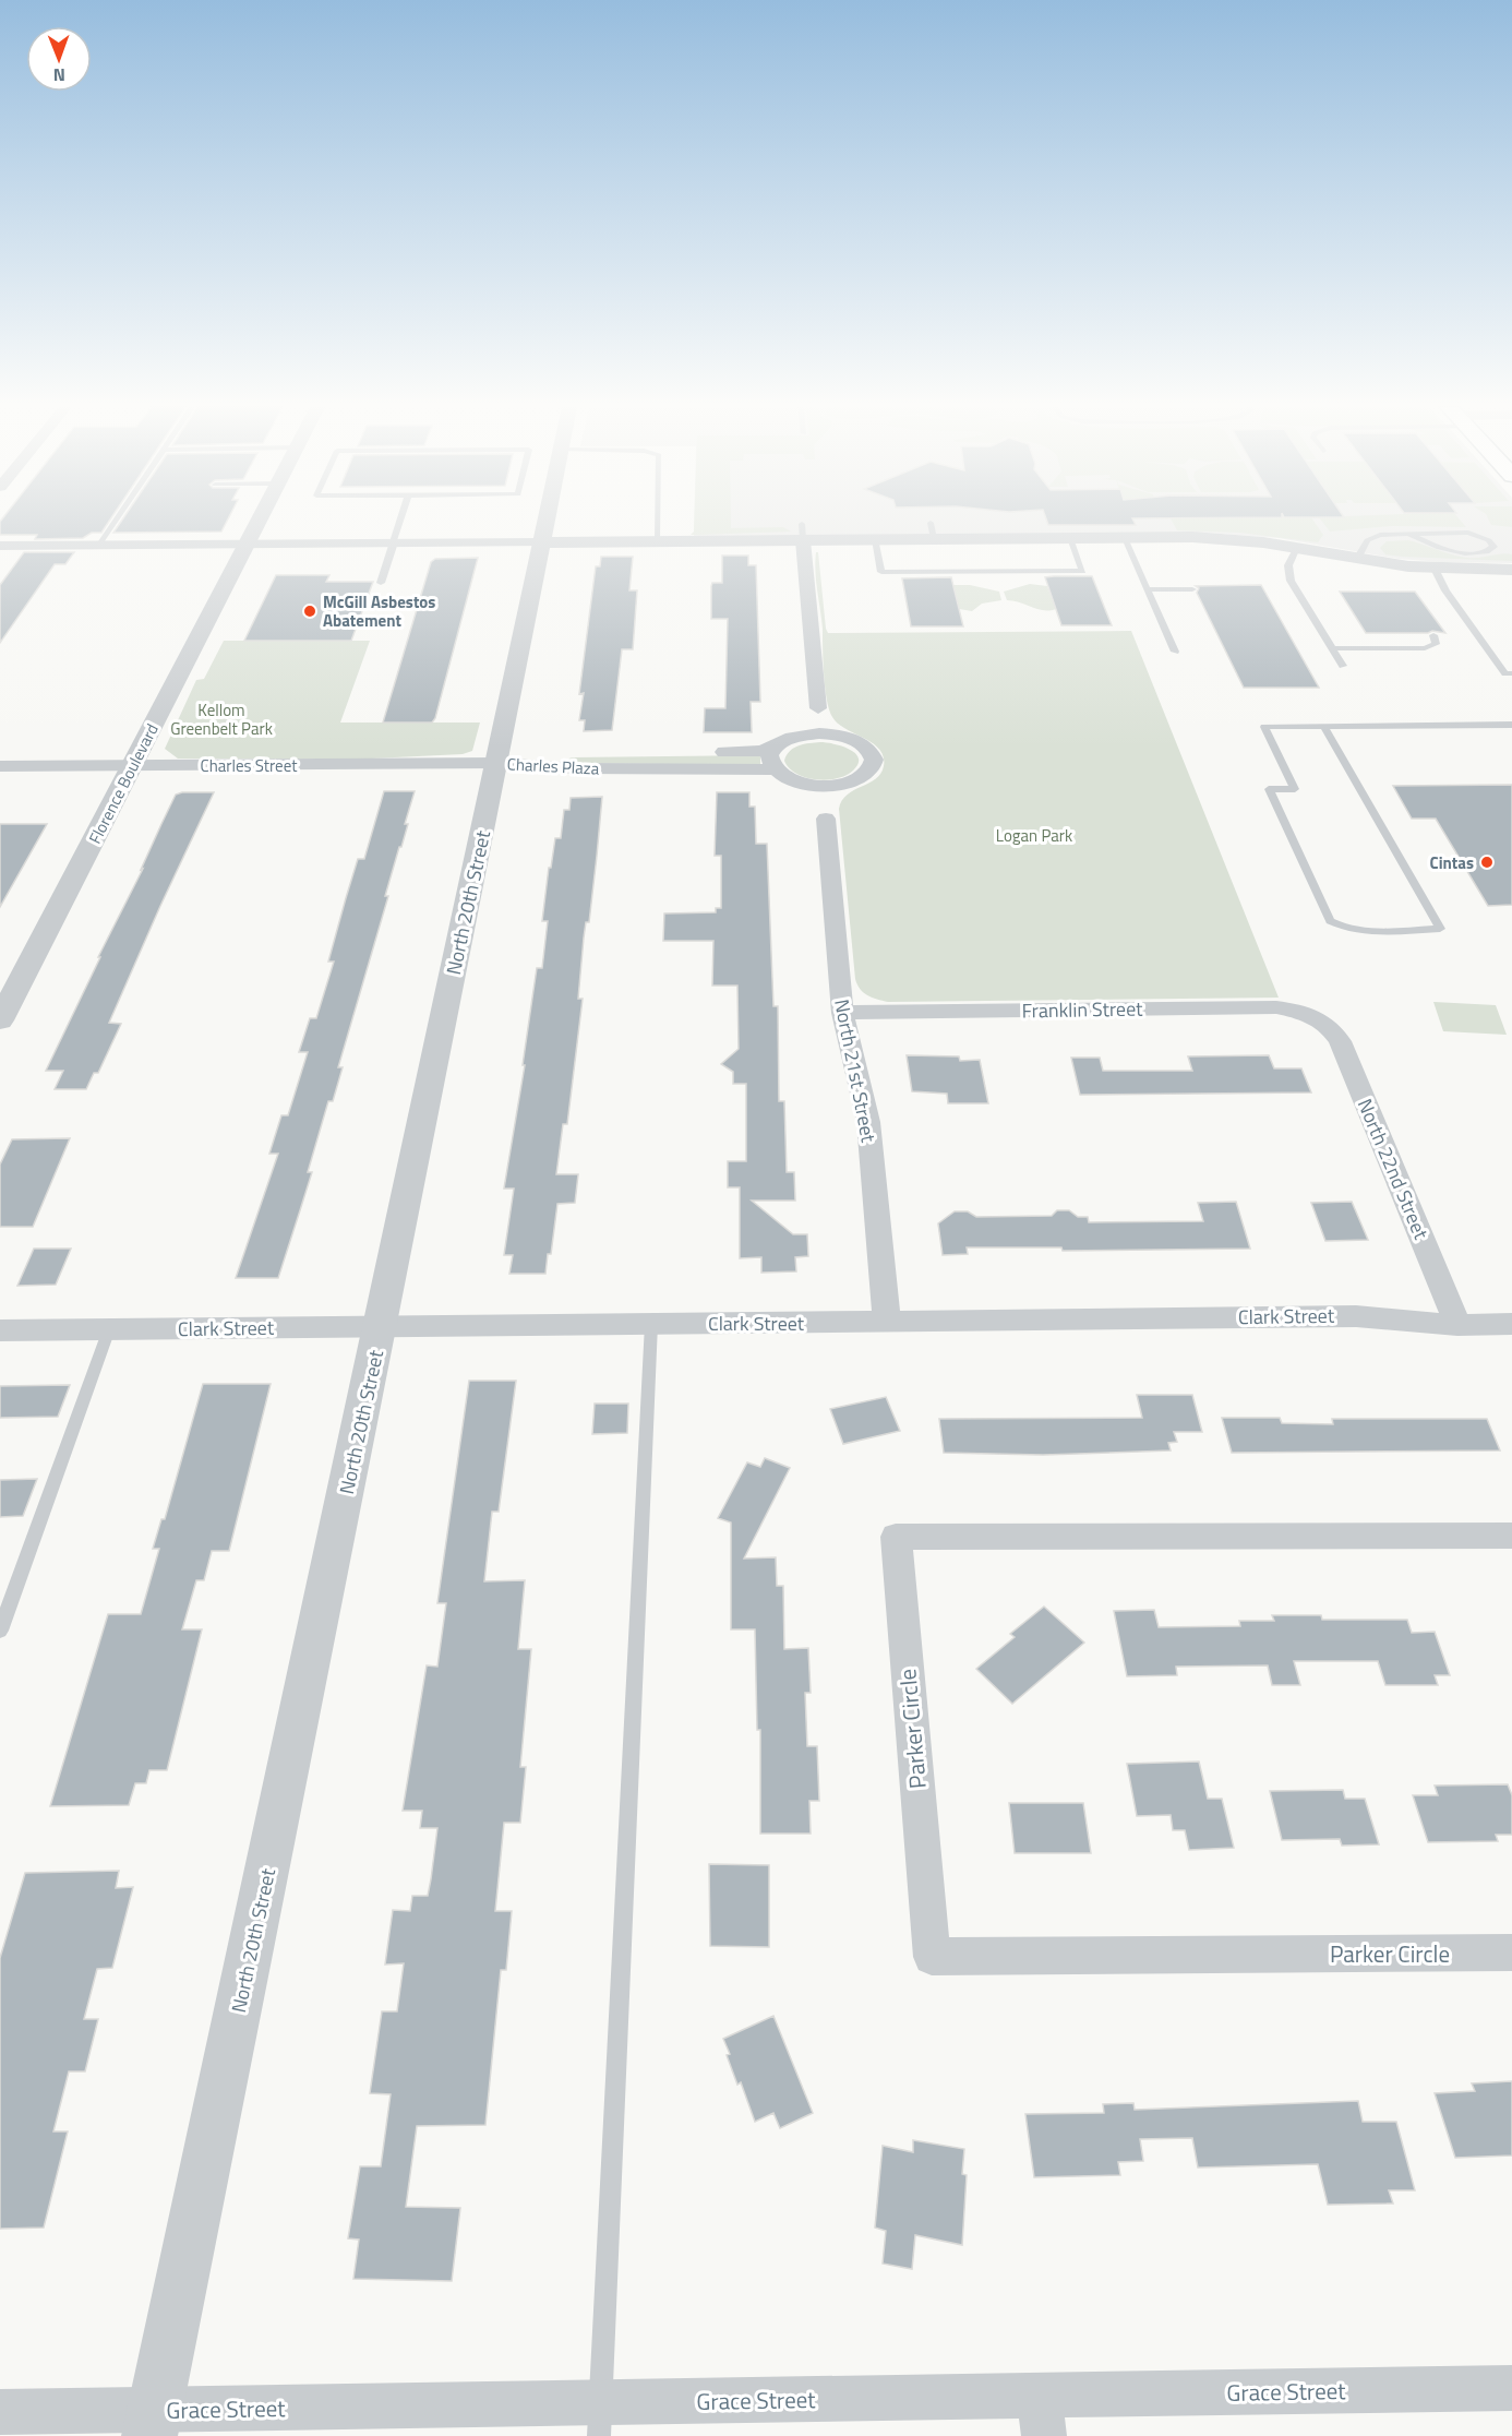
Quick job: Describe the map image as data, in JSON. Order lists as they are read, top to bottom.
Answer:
{
  "streets": {
    "street": [
      "Charles Street",
      "Charles Plaza",
      "Florence Boulevard",
      "North 20th Street",
      "Franklin Street",
      "North 21st Street",
      "North 22nd Street",
      "Clark Street",
      "Parker Circle",
      "Grace Street"
    ]
  },
  "crossings": [
    ["Charles Street", "Charles Plaza"],
    ["Charles Street", "Florence Boulevard"],
    ["Charles Street", "North 20th Street"],
    ["Charles Plaza", "North 20th Street"],
    ["North 20th Street", "Clark Street"],
    ["North 20th Street", "Grace Street"],
    ["Franklin Street", "North 21st Street"],
    ["Franklin Street", "North 22nd Street"],
    ["North 21st Street", "Clark Street"],
    ["North 22nd Street", "Clark Street"]
  ],
  "parks": ["Kellom Greenbelt Park", "Logan Park"],
  "places": ["McGill Asbestos Abatement", "Cintas"],
  "north": "bottom"
}
